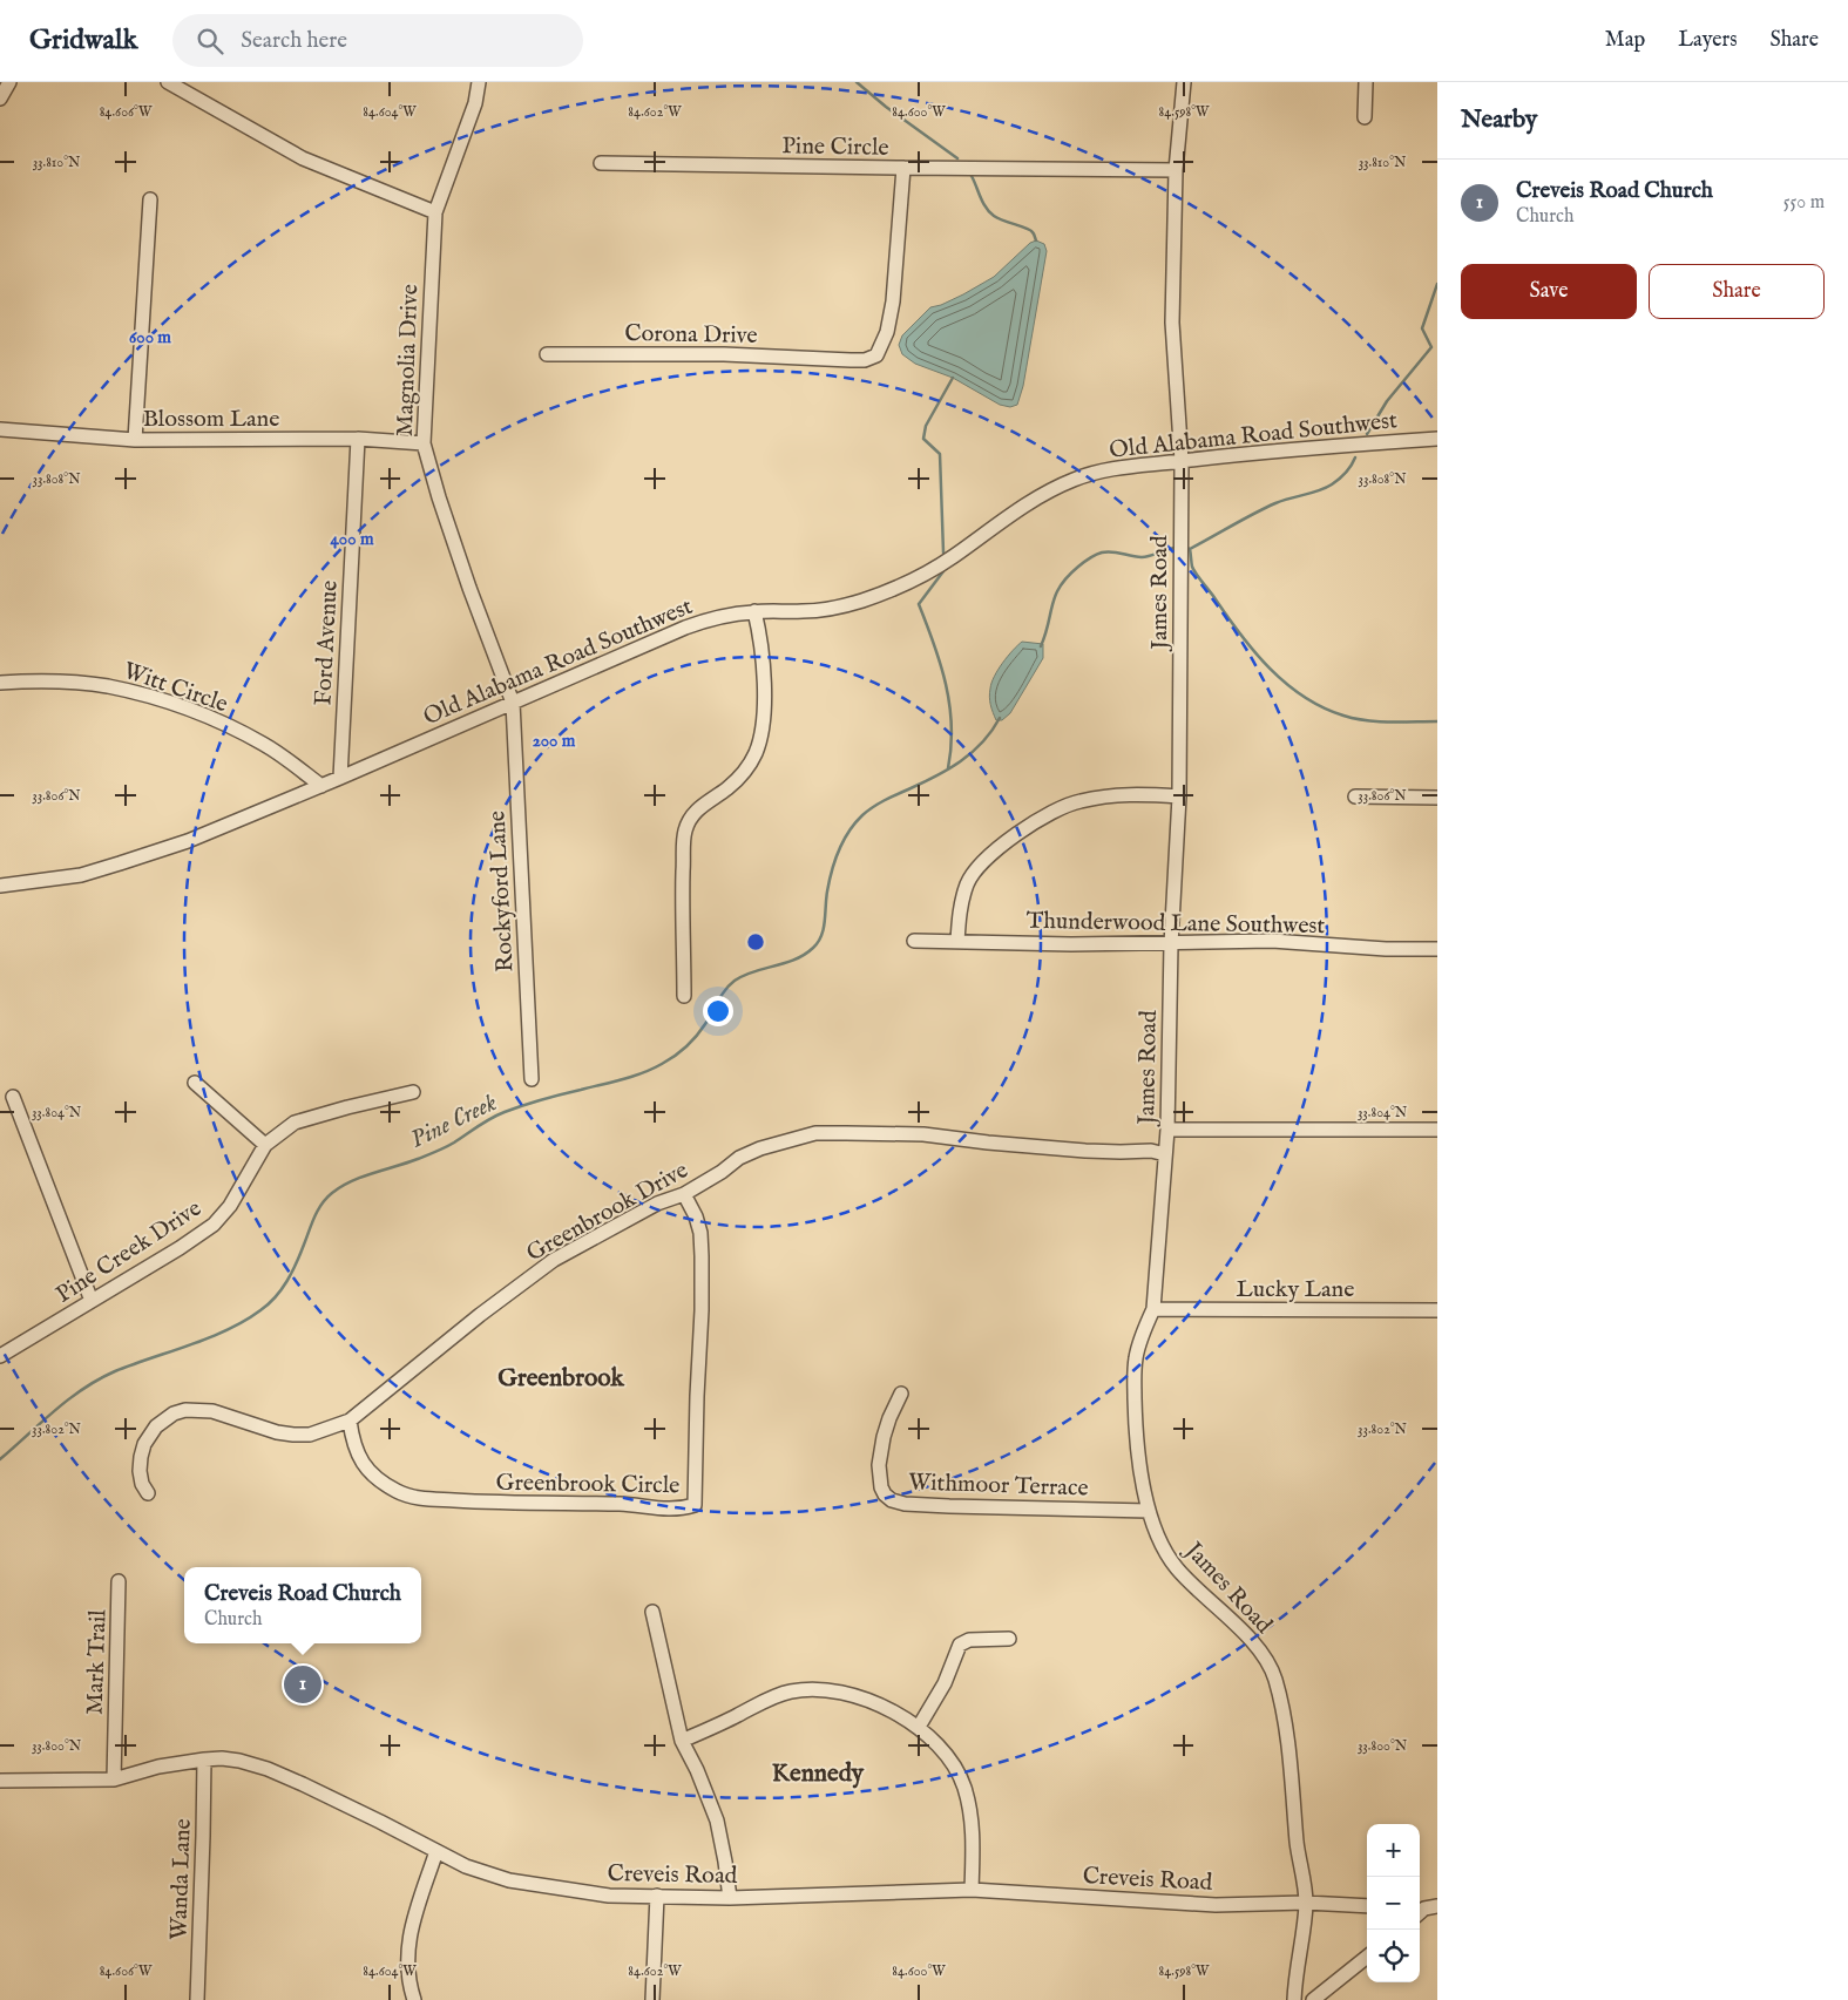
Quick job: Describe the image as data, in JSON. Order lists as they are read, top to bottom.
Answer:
{
  "streets": {
    "street": [
      "Pine Circle",
      "Corona Drive",
      "Magnolia Drive",
      "Blossom Lane",
      "Old Alabama Road Southwest",
      "James Road",
      "Ford Avenue",
      "Witt Circle",
      "Rockyford Lane",
      "Thunderwood Lane Southwest",
      "Greenbrook Drive",
      "Pine Creek Drive",
      "Lucky Lane",
      "Greenbrook Circle",
      "Withmoor Terrace",
      "Mark Trail",
      "Creveis Road",
      "Wanda Lane"
    ]
  },
  "crossings": [
    ["Pine Circle", "Corona Drive"],
    ["Pine Circle", "James Road"],
    ["Magnolia Drive", "Blossom Lane"],
    ["Magnolia Drive", "Old Alabama Road Southwest"],
    ["Magnolia Drive", "Rockyford Lane"],
    ["Blossom Lane", "Ford Avenue"],
    ["Old Alabama Road Southwest", "James Road"],
    ["Old Alabama Road Southwest", "Ford Avenue"],
    ["Old Alabama Road Southwest", "Witt Circle"],
    ["Old Alabama Road Southwest", "Rockyford Lane"],
    ["James Road", "Thunderwood Lane Southwest"],
    ["James Road", "Greenbrook Drive"],
    ["James Road", "Lucky Lane"],
    ["James Road", "Withmoor Terrace"],
    ["James Road", "Creveis Road"],
    ["Greenbrook Drive", "Greenbrook Circle"],
    ["Mark Trail", "Creveis Road"],
    ["Creveis Road", "Wanda Lane"]
  ],
  "districts": ["Greenbrook", "Kennedy"],
  "water": ["Pine Creek"],
  "page": {
    "header": "Gridwalk",
    "search": "Search here",
    "nav": ["Map", "Layers", "Share"],
    "heading": "Nearby",
    "list": [
      {
        "mark": "1",
        "name": "Creveis Road Church",
        "note": "Church",
        "value": "550 m"
      }
    ],
    "buttons": ["Save", "Share"],
    "popup": ["Creveis Road Church", "Church"],
    "pins": "1",
    "map_buttons": ["+", "−"]
  },
  "coordinates": [
    "84.606°W",
    "84.604°W",
    "84.602°W",
    "84.600°W",
    "84.598°W",
    "33.810°N",
    "33.808°N",
    "33.806°N",
    "33.804°N",
    "33.802°N",
    "33.800°N"
  ],
  "rings": ["600 m", "400 m", "200 m"]
}
